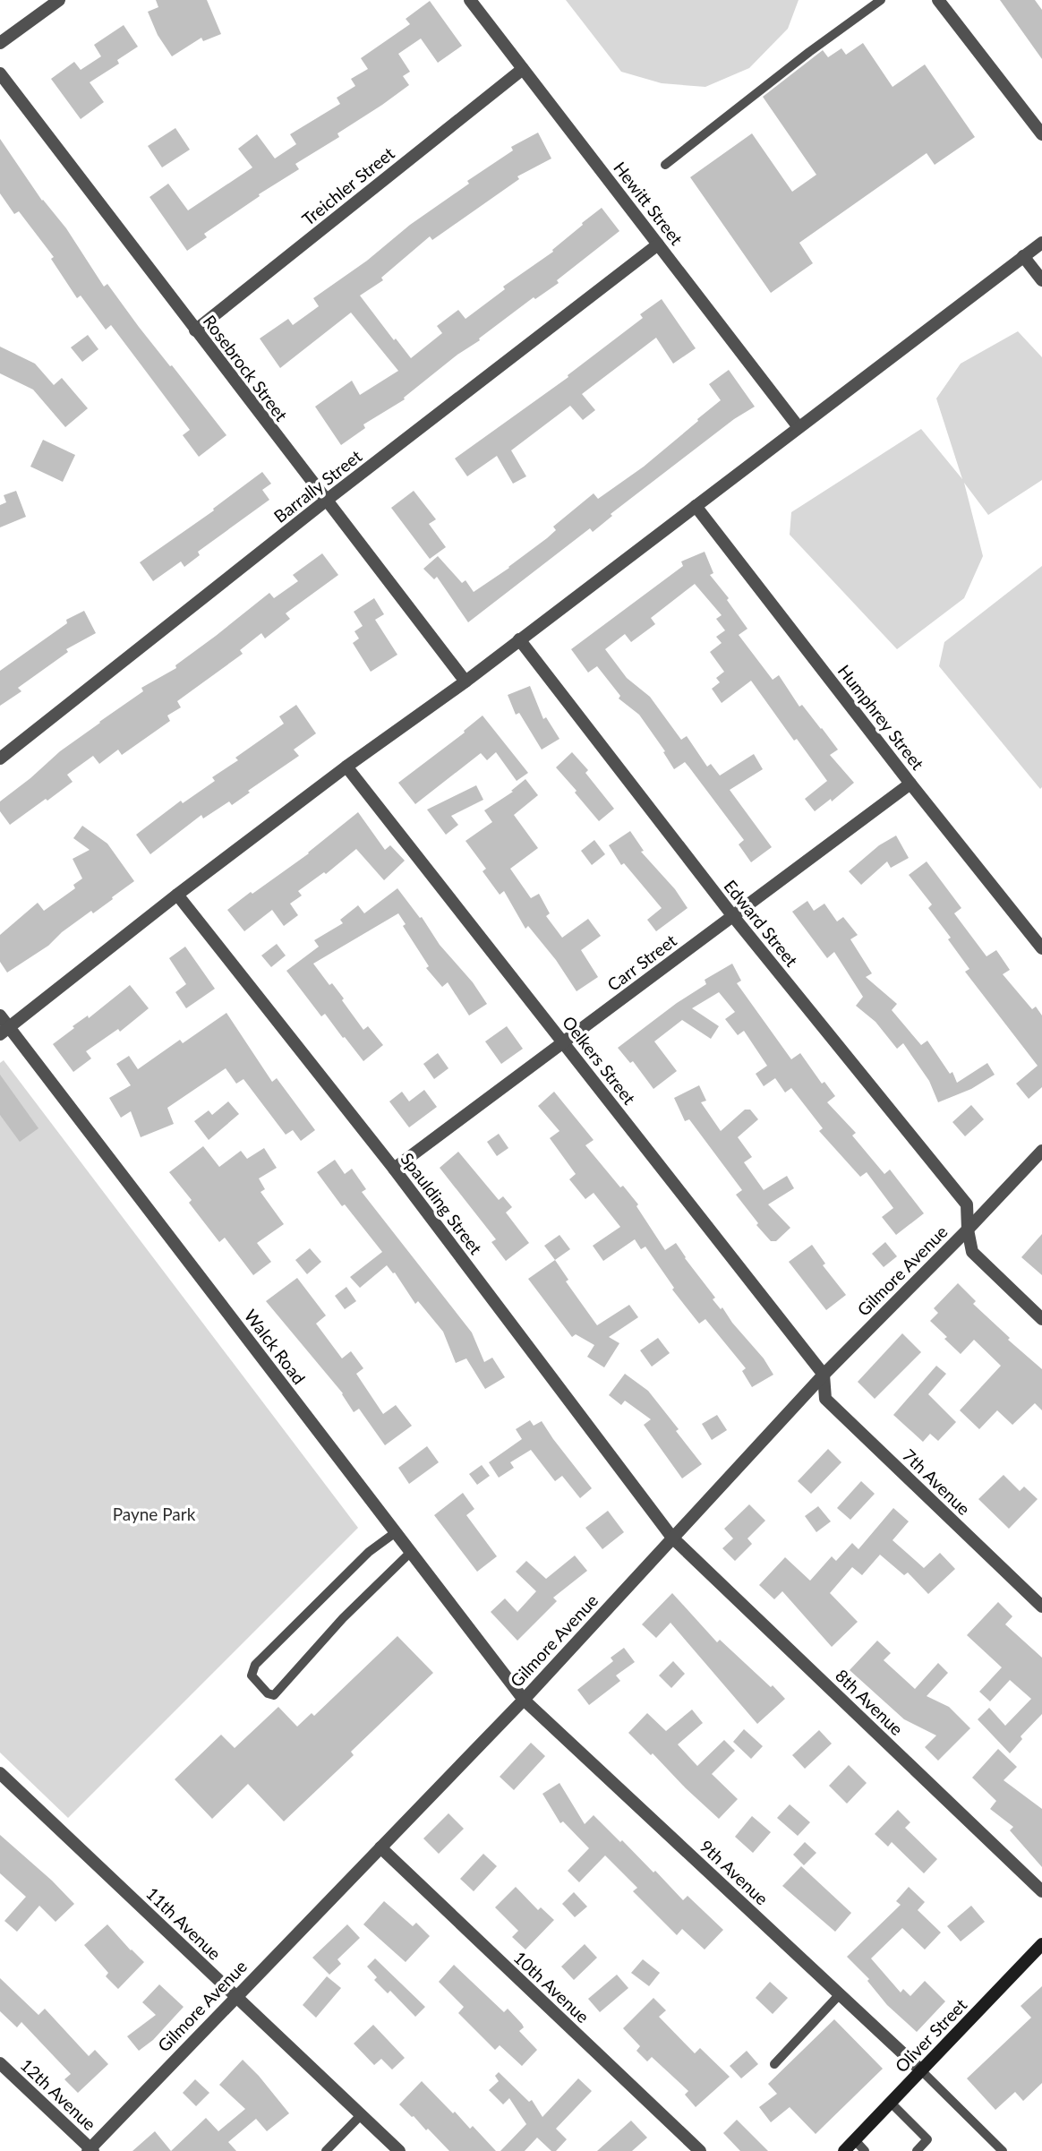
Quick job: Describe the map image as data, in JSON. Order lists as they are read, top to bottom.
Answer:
{
  "streets": {
    "main road": ["Oliver Street"],
    "street": [
      "Treichler Street",
      "Hewitt Street",
      "Rosebrock Street",
      "Barrally Street",
      "Humphrey Street",
      "Edward Street",
      "Carr Street",
      "Oelkers Street",
      "Spaulding Street",
      "Gilmore Avenue",
      "Walck Road",
      "7th Avenue",
      "8th Avenue",
      "9th Avenue",
      "11th Avenue",
      "10th Avenue",
      "12th Avenue"
    ]
  },
  "crossings": [
    ["Treichler Street", "Hewitt Street"],
    ["Treichler Street", "Rosebrock Street"],
    ["Hewitt Street", "Barrally Street"],
    ["Rosebrock Street", "Barrally Street"],
    ["Humphrey Street", "Carr Street"],
    ["Edward Street", "Carr Street"],
    ["Edward Street", "Gilmore Avenue"],
    ["Carr Street", "Oelkers Street"],
    ["Carr Street", "Spaulding Street"],
    ["Oelkers Street", "Gilmore Avenue"],
    ["Oelkers Street", "7th Avenue"],
    ["Spaulding Street", "Gilmore Avenue"],
    ["Spaulding Street", "8th Avenue"],
    ["Gilmore Avenue", "Walck Road"],
    ["Gilmore Avenue", "7th Avenue"],
    ["Gilmore Avenue", "8th Avenue"],
    ["Gilmore Avenue", "9th Avenue"],
    ["Gilmore Avenue", "11th Avenue"],
    ["Gilmore Avenue", "10th Avenue"],
    ["Gilmore Avenue", "12th Avenue"],
    ["Walck Road", "9th Avenue"],
    ["9th Avenue", "Oliver Street"]
  ],
  "parks": ["Payne Park"]
}
